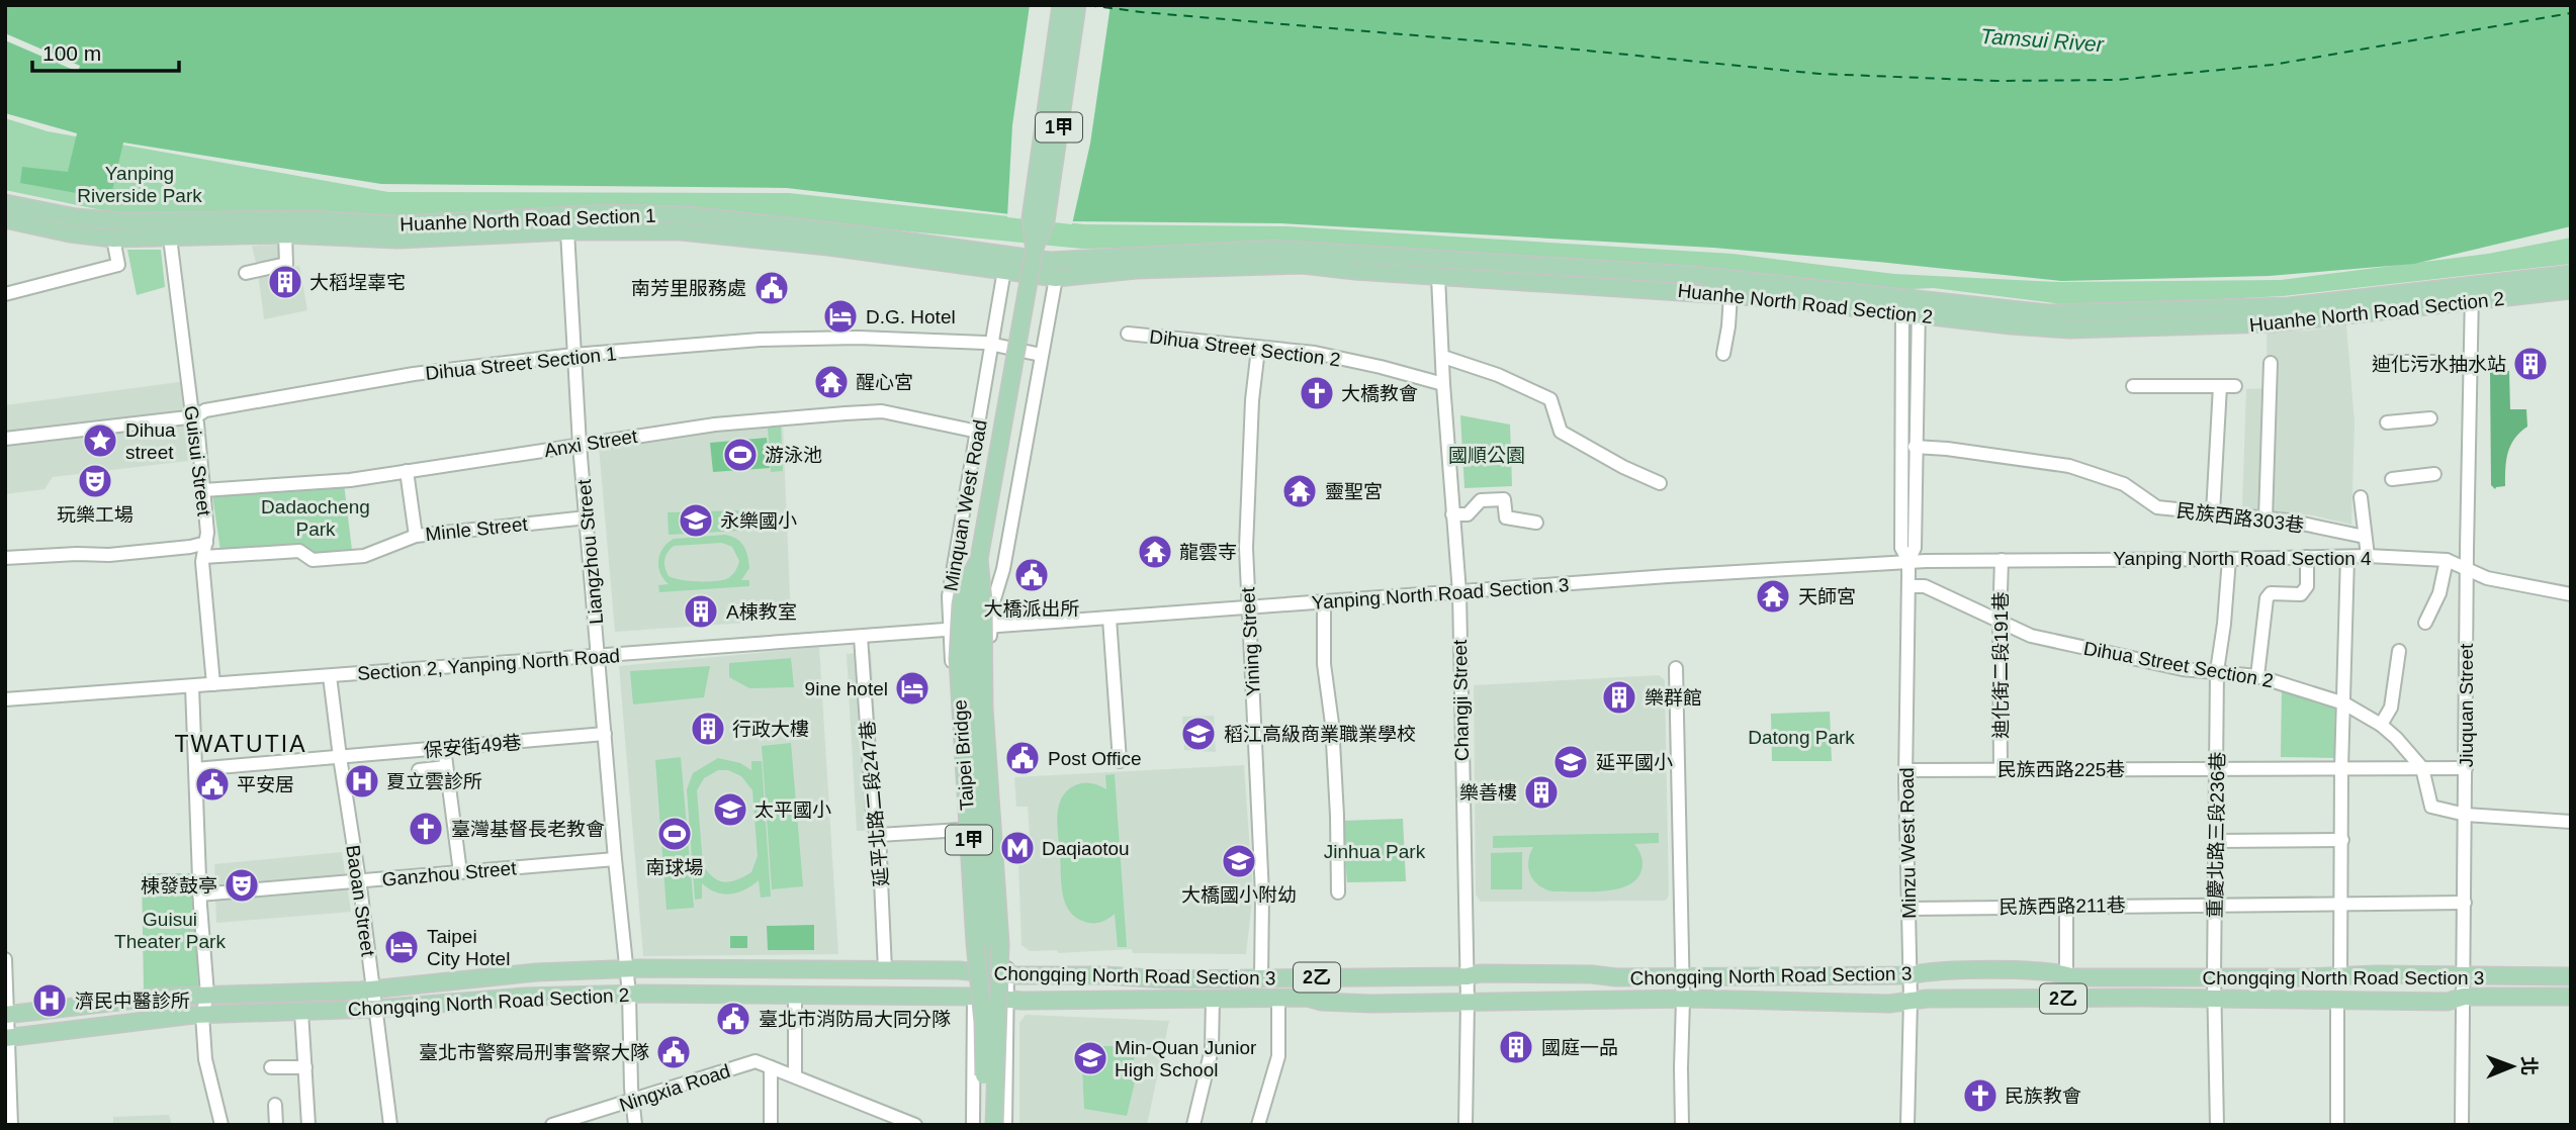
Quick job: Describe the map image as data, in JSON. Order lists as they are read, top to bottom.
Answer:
{
  "streets": {
    "main road": [
      "1甲",
      "Huanhe North Road Section 1",
      "Huanhe North Road Section 2",
      "Taipei Bridge",
      "Chongqing North Road Section 3",
      "2乙",
      "Chongqing North Road Section 2"
    ],
    "street": [
      "Dihua Street Section 2",
      "Dihua Street Section 1",
      "Anxi Street",
      "Guisui Street",
      "Minquan West Road",
      "民族西路303巷",
      "Minle Street",
      "Liangzhou Street",
      "Yanping North Road Section 4",
      "Yanping North Road Section 3",
      "Yining Street",
      "Section 2, Yanping North Road",
      "迪化街二段191巷",
      "Changji Street",
      "Jiuquan Street",
      "保安街49巷",
      "民族西路225巷",
      "延平北路二段247巷",
      "重慶北路三段236巷",
      "Minzu West Road",
      "Ganzhou Street",
      "Baoan Street",
      "民族西路211巷",
      "Ningxia Road"
    ]
  },
  "crossings": [
    ["1甲", "Taipei Bridge"],
    ["1甲", "Chongqing North Road Section 3"],
    ["Huanhe North Road Section 1", "Huanhe North Road Section 2"],
    ["Huanhe North Road Section 1", "Guisui Street"],
    ["Huanhe North Road Section 1", "Minquan West Road"],
    ["Huanhe North Road Section 1", "Liangzhou Street"],
    ["Huanhe North Road Section 2", "Changji Street"],
    ["Huanhe North Road Section 2", "Jiuquan Street"],
    ["Huanhe North Road Section 2", "Minzu West Road"],
    ["Dihua Street Section 2", "Yining Street"],
    ["Dihua Street Section 2", "迪化街二段191巷"],
    ["Dihua Street Section 2", "Changji Street"],
    ["Dihua Street Section 2", "民族西路225巷"],
    ["Dihua Street Section 2", "重慶北路三段236巷"],
    ["Dihua Street Section 2", "Minzu West Road"],
    ["Dihua Street Section 1", "Guisui Street"],
    ["Dihua Street Section 1", "Minquan West Road"],
    ["Dihua Street Section 1", "Liangzhou Street"],
    ["Anxi Street", "Guisui Street"],
    ["Anxi Street", "Minquan West Road"],
    ["Anxi Street", "Liangzhou Street"],
    ["Guisui Street", "Minle Street"],
    ["Guisui Street", "Section 2, Yanping North Road"],
    ["Minquan West Road", "Section 2, Yanping North Road"],
    ["Minquan West Road", "Chongqing North Road Section 3"],
    ["Minquan West Road", "Chongqing North Road Section 2"],
    ["民族西路303巷", "Minzu West Road"],
    ["Minle Street", "Liangzhou Street"],
    ["Liangzhou Street", "Section 2, Yanping North Road"],
    ["Liangzhou Street", "保安街49巷"],
    ["Liangzhou Street", "Ganzhou Street"],
    ["Liangzhou Street", "Chongqing North Road Section 2"],
    ["Liangzhou Street", "Ningxia Road"],
    ["Yanping North Road Section 4", "Yanping North Road Section 3"],
    ["Yanping North Road Section 4", "迪化街二段191巷"],
    ["Yanping North Road Section 4", "Jiuquan Street"],
    ["Yanping North Road Section 4", "重慶北路三段236巷"],
    ["Yanping North Road Section 4", "Minzu West Road"],
    ["Yanping North Road Section 3", "Yining Street"],
    ["Yanping North Road Section 3", "Section 2, Yanping North Road"],
    ["Yanping North Road Section 3", "Changji Street"],
    ["Yanping North Road Section 3", "Minzu West Road"],
    ["Yining Street", "Chongqing North Road Section 3"],
    ["Section 2, Yanping North Road", "延平北路二段247巷"],
    ["Section 2, Yanping North Road", "Baoan Street"],
    ["迪化街二段191巷", "民族西路225巷"],
    ["Changji Street", "Chongqing North Road Section 3"],
    ["Jiuquan Street", "民族西路225巷"],
    ["Jiuquan Street", "民族西路211巷"],
    ["Jiuquan Street", "Chongqing North Road Section 3"],
    ["保安街49巷", "Baoan Street"],
    ["民族西路225巷", "重慶北路三段236巷"],
    ["民族西路225巷", "Minzu West Road"],
    ["延平北路二段247巷", "Chongqing North Road Section 2"],
    ["重慶北路三段236巷", "民族西路211巷"],
    ["重慶北路三段236巷", "Chongqing North Road Section 3"],
    ["Minzu West Road", "民族西路211巷"],
    ["Minzu West Road", "Chongqing North Road Section 3"],
    ["Ganzhou Street", "Baoan Street"],
    ["Baoan Street", "Chongqing North Road Section 2"],
    ["Chongqing North Road Section 3", "Chongqing North Road Section 2"]
  ],
  "districts": ["TWATUTIA"],
  "water": ["Tamsui River"],
  "parks": [
    "Yanping Riverside Park",
    "國順公園",
    "Dadaocheng Park",
    "Datong Park",
    "Jinhua Park",
    "Guisui Theater Park"
  ],
  "places": {
    "building": [
      "大稻埕辜宅",
      "迪化污水抽水站",
      "A棟教室",
      "樂群館",
      "行政大樓",
      "樂善樓",
      "國庭一品"
    ],
    "public building": [
      "南芳里服務處",
      "大橋派出所",
      "Post Office",
      "平安居",
      "臺北市消防局大同分隊",
      "臺北市警察局刑事警察大隊"
    ],
    "hotel": ["D.G. Hotel", "9ine hotel", "Taipei City Hotel"],
    "temple": [
      "醒心宮",
      "靈聖宮",
      "龍雲寺",
      "天師宮"
    ],
    "church": ["大橋教會", "臺灣基督長老教會", "民族教會"],
    "place": ["Dihua street"],
    "sports": ["游泳池", "南球場"],
    "theatre": ["玩樂工場", "棟發鼓亭"],
    "school or university": [
      "永樂國小",
      "稻江高級商業職業學校",
      "延平國小",
      "太平國小",
      "大橋國小附幼",
      "Min-Quan Junior High School"
    ],
    "hospital": ["夏立雲診所", "濟民中醫診所"],
    "metro station": ["Daqiaotou"]
  },
  "scale_bar": "100 m",
  "north": "right"
}
